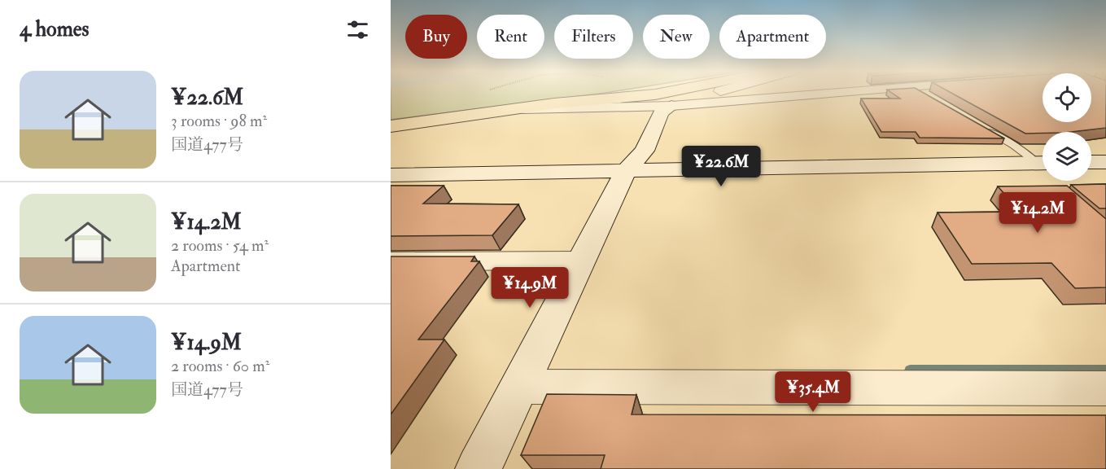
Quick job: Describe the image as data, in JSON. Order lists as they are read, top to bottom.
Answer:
{
  "page": {
    "heading": "4 homes",
    "chip": [
      "Buy",
      "Rent",
      "Filters",
      "New",
      "Apartment"
    ],
    "list": [
      {
        "name": "¥22.6M",
        "note": "3 rooms · 98 m² · 国道477号"
      },
      {
        "name": "¥14.2M",
        "note": "2 rooms · 54 m² · Apartment"
      },
      {
        "name": "¥14.9M",
        "note": "2 rooms · 60 m² · 国道477号"
      }
    ],
    "price": [
      "¥22.6M",
      "¥14.2M",
      "¥14.9M",
      "¥35.4M"
    ]
  }
}
